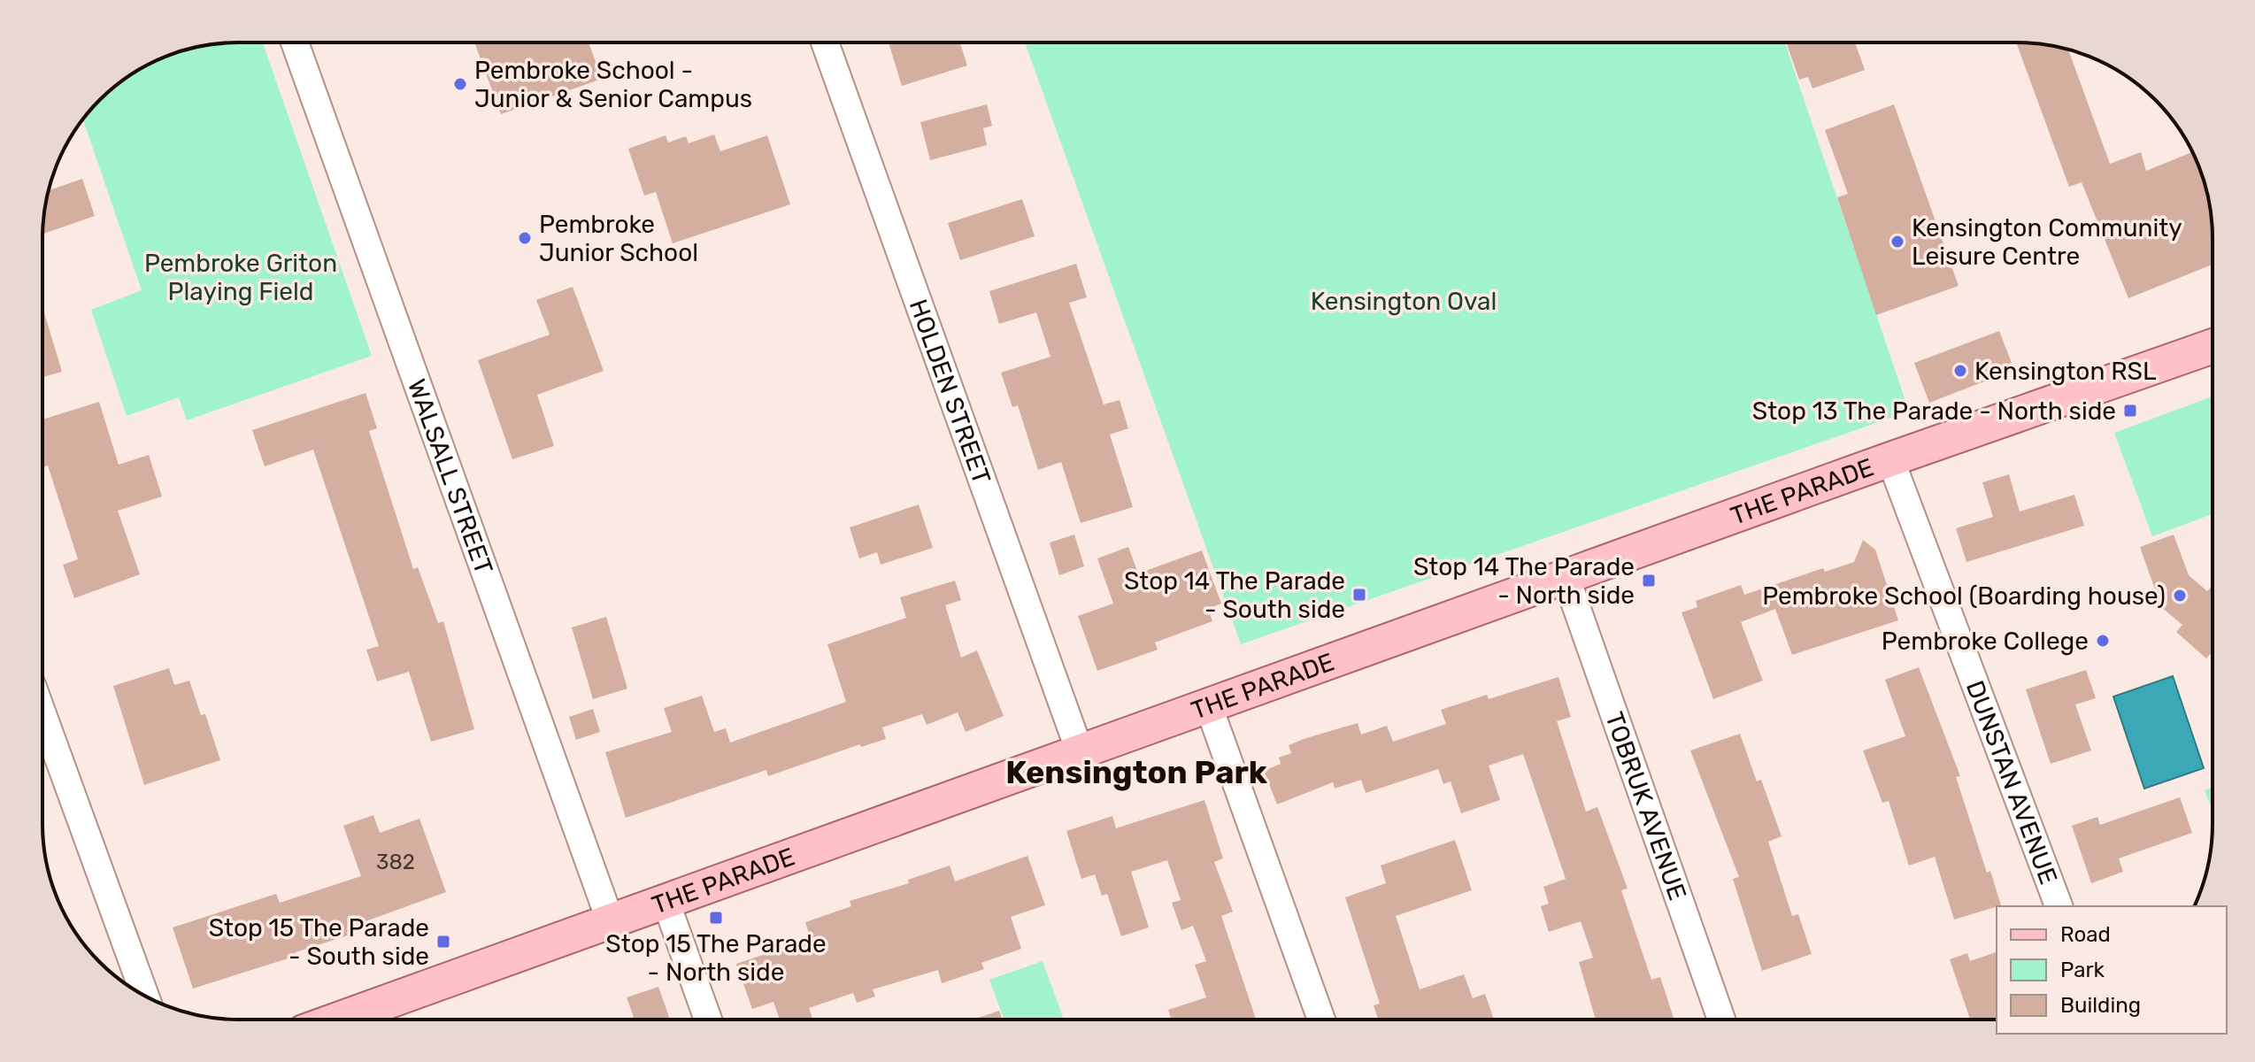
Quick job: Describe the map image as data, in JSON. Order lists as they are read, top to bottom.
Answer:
{
  "streets": {
    "main road": ["THE PARADE"],
    "street": [
      "HOLDEN STREET",
      "WALSALL STREET",
      "DUNSTAN AVENUE",
      "TOBRUK AVENUE"
    ]
  },
  "crossings": [
    ["HOLDEN STREET", "THE PARADE"],
    ["WALSALL STREET", "THE PARADE"],
    ["THE PARADE", "DUNSTAN AVENUE"],
    ["THE PARADE", "TOBRUK AVENUE"]
  ],
  "districts": ["Kensington Park"],
  "parks": ["Pembroke Griton Playing Field", "Kensington Oval"],
  "places": {
    "other": [
      "Pembroke School - Junior & Senior Campus",
      "Pembroke Junior School",
      "Kensington Community Leisure Centre",
      "Kensington RSL",
      "Pembroke School (Boarding house)",
      "Pembroke College"
    ],
    "transit": [
      "Stop 13 The Parade - North side",
      "Stop 14 The Parade - North side",
      "Stop 14 The Parade - South side",
      "Stop 15 The Parade - North side",
      "Stop 15 The Parade - South side"
    ]
  },
  "house_numbers": ["382"],
  "legend": ["Road", "Park", "Building"]
}
